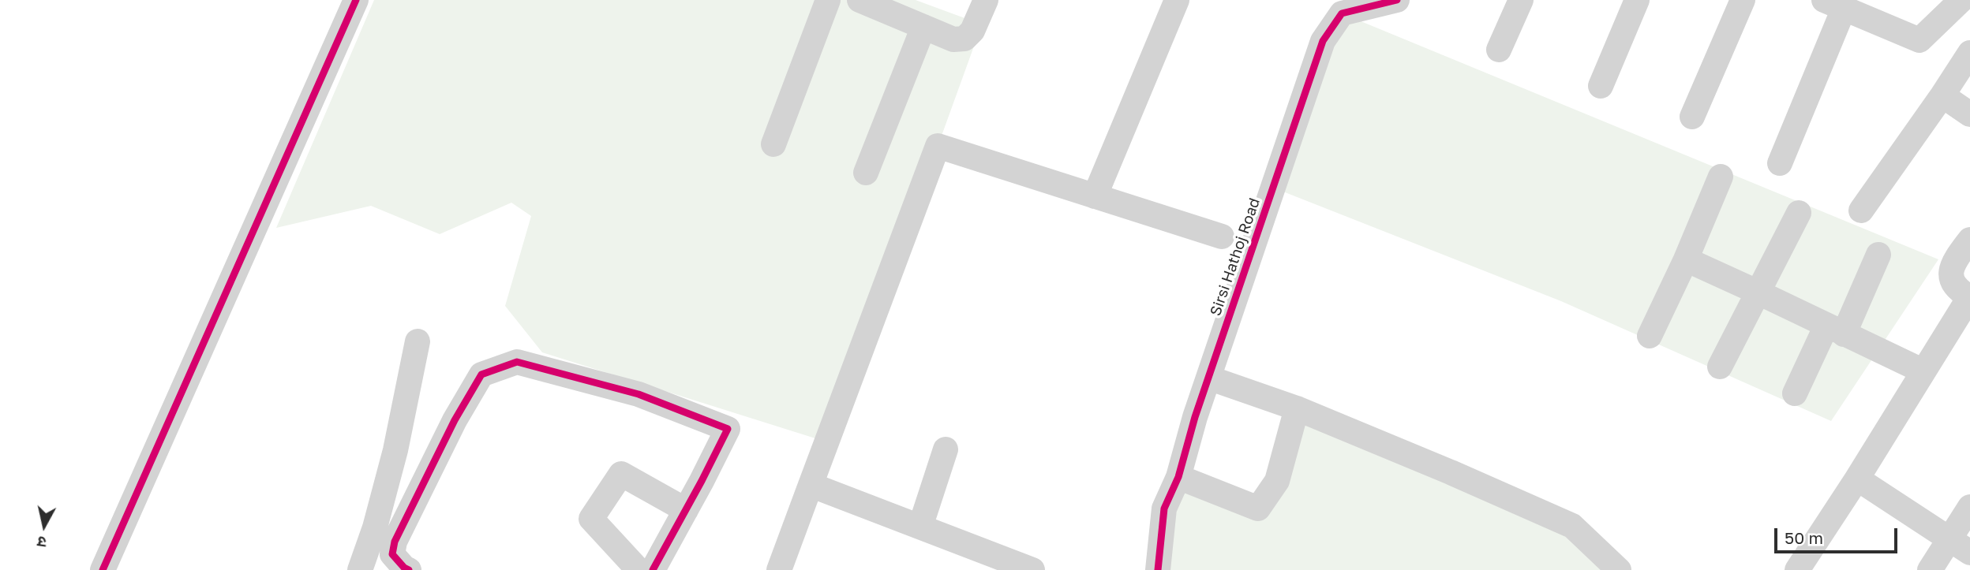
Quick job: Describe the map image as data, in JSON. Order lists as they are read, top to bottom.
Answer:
{
  "streets": {
    "street": ["Sirsi Hathoj Road"]
  },
  "scale_bar": "50 m",
  "north": "bottom"
}
